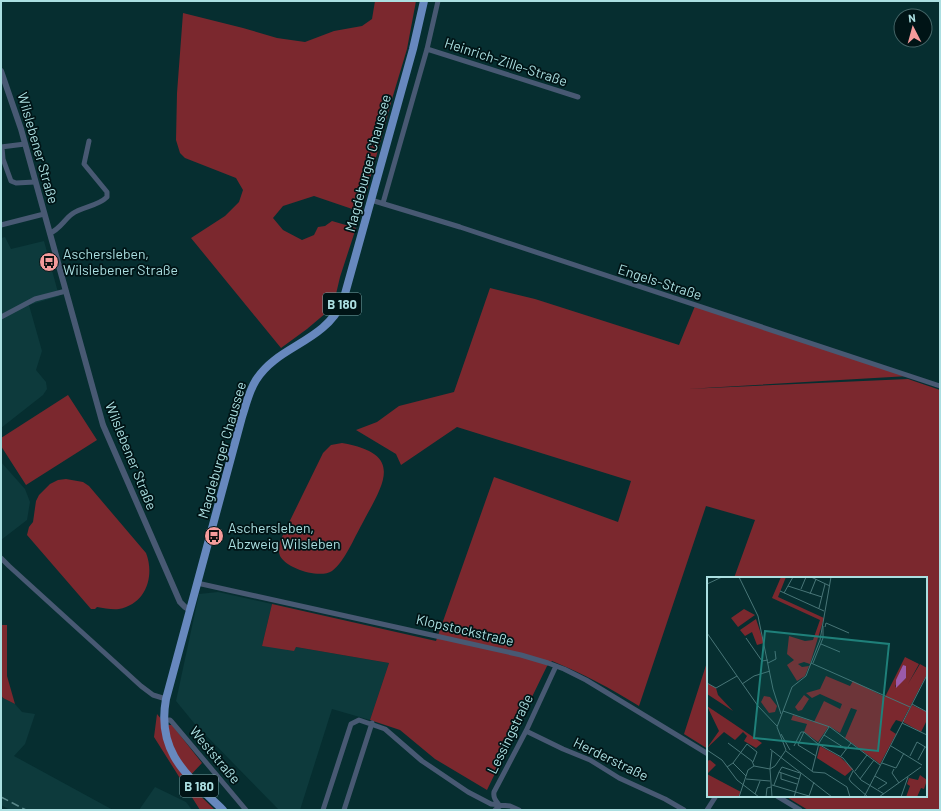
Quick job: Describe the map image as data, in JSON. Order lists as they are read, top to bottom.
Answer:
{
  "streets": {
    "main road": ["Magdeburger Chaussee", "B 180"],
    "street": [
      "Heinrich-Zille-Straße",
      "Wilslebener Straße",
      "Engels-Straße",
      "Klopstockstraße",
      "Lessingstraße",
      "Weststraße",
      "Herderstraße"
    ]
  },
  "crossings": [
    ["Wilslebener Straße", "Magdeburger Chaussee"],
    ["Magdeburger Chaussee", "Engels-Straße"],
    ["Magdeburger Chaussee", "Klopstockstraße"],
    ["Magdeburger Chaussee", "Weststraße"],
    ["Klopstockstraße", "Lessingstraße"],
    ["Lessingstraße", "Herderstraße"]
  ],
  "places": {
    "bus stop": ["Aschersleben, Wilslebener Straße", "Aschersleben, Abzweig Wilsleben"]
  },
  "north": "top"
}
